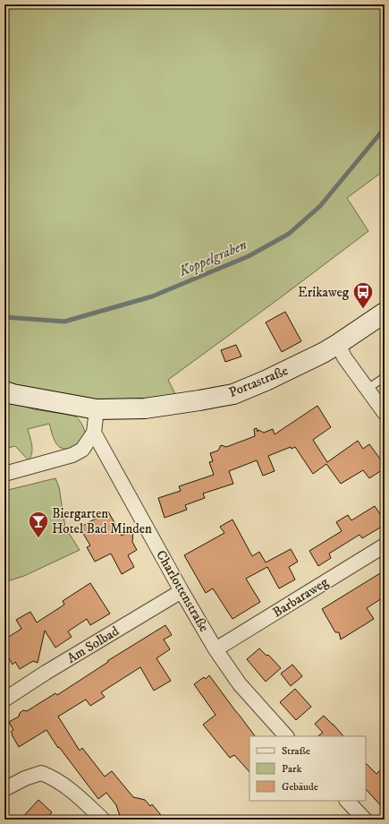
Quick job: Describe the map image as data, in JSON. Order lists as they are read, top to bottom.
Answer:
{
  "streets": {
    "main road": ["Portastraße"],
    "street": ["Charlottenstraße", "Barbaraweg", "Am Solbad"]
  },
  "crossings": [
    ["Charlottenstraße", "Barbaraweg"],
    ["Charlottenstraße", "Am Solbad"]
  ],
  "water": ["Koppelgraben"],
  "places": {
    "bus stop": ["Erikaweg"],
    "bar": ["Biergarten Hotel Bad Minden"]
  },
  "legend": ["Straße", "Park", "Gebäude"]
}
